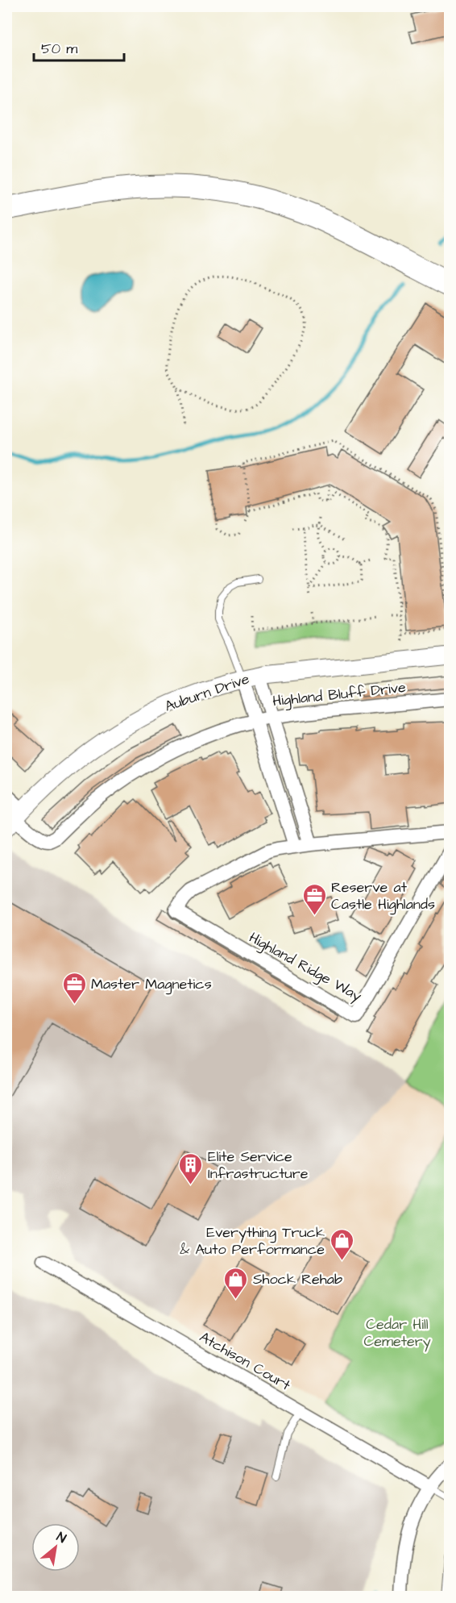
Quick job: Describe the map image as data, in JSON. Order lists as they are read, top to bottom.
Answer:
{
  "streets": {
    "street": [
      "Auburn Drive",
      "Highland Bluff Drive",
      "Highland Ridge Way",
      "Atchison Court"
    ]
  },
  "crossings": [
    ["Auburn Drive", "Highland Bluff Drive"]
  ],
  "parks": ["Cedar Hill Cemetery"],
  "places": {
    "office": ["Reserve at Castle Highlands", "Master Magnetics"],
    "building": ["Elite Service Infrastructure"],
    "shop": ["Everything Truck & Auto Performance", "Shock Rehab"]
  },
  "scale_bar": "50 m",
  "north": "top right"
}
